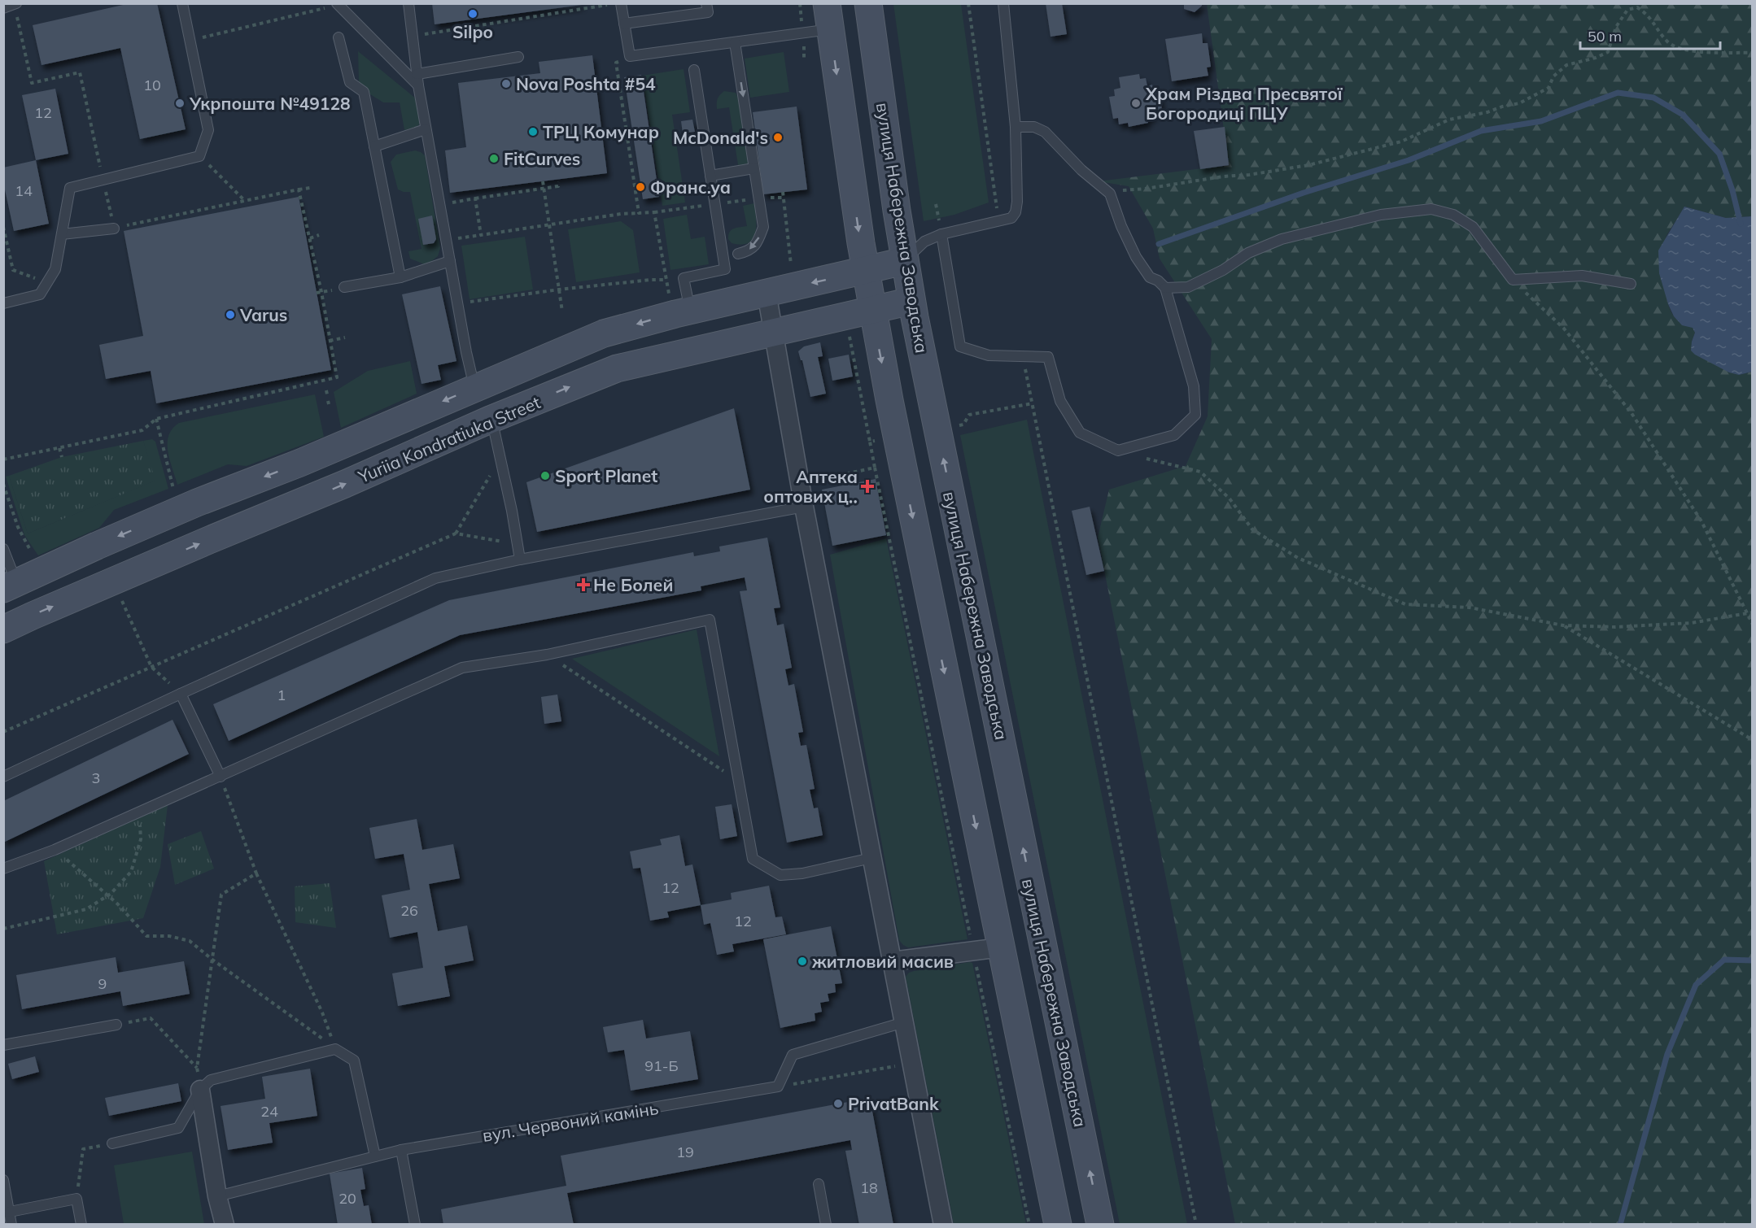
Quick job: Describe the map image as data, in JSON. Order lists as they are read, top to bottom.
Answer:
{
  "streets": {
    "main road": ["вулиця Набережна Заводська", "Yuriia Kondratiuka Street"],
    "lane": ["вул. Червоний камінь"]
  },
  "crossings": [
    ["вулиця Набережна Заводська", "Yuriia Kondratiuka Street"]
  ],
  "places": {
    "other": [
      "Silpo",
      "Nova Poshta #54",
      "Укрпошта №49128",
      "Храм Різдва Пресвятої Богородиці ПЦУ",
      "ТРЦ Комунар",
      "McDonald's",
      "FitCurves",
      "Франс.уа",
      "Varus",
      "Sport Planet",
      "житловий масив",
      "PrivatBank"
    ],
    "health": ["Аптека оптових ц‥", "Не Болей"]
  },
  "house_numbers": [
    "10",
    "12",
    "14",
    "1",
    "3",
    "12",
    "26",
    "12",
    "9",
    "91-Б",
    "24",
    "19",
    "18",
    "20"
  ],
  "scale_bar": "50 m"
}
